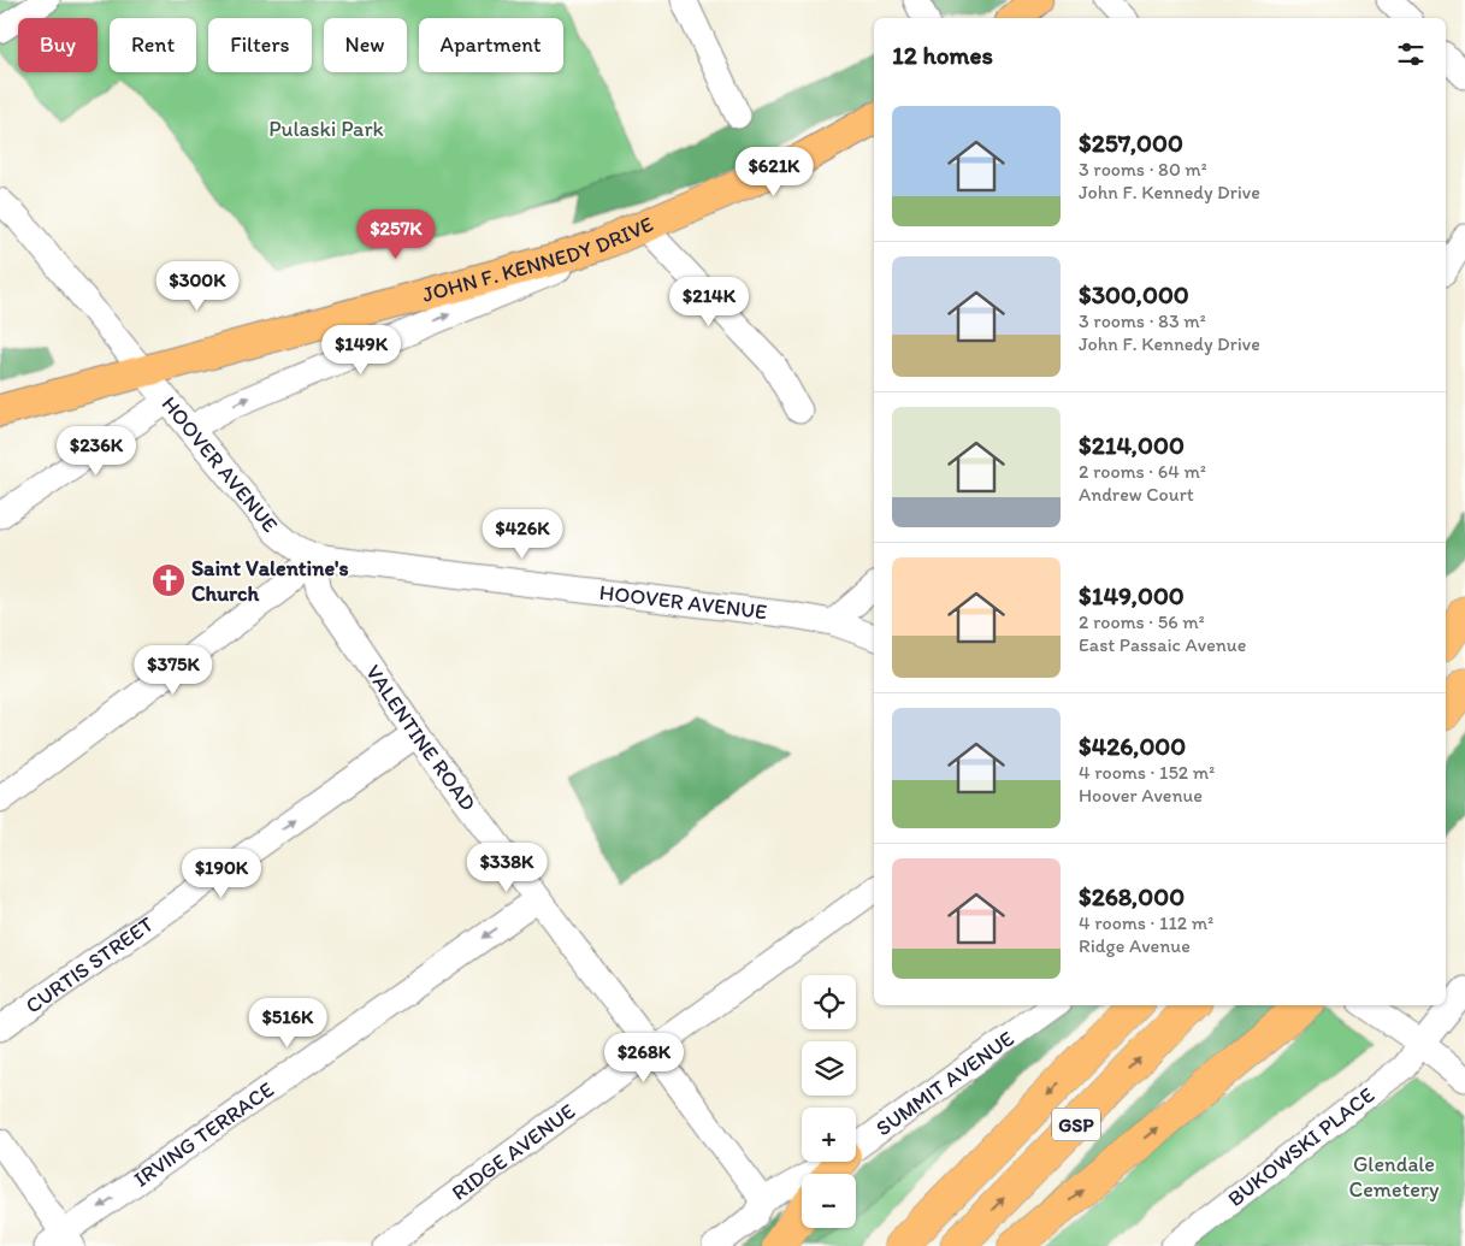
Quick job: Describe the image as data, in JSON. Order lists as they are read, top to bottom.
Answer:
{
  "streets": {
    "highway": ["GSP"],
    "main road": ["JOHN F. KENNEDY DRIVE"],
    "street": [
      "HOOVER AVENUE",
      "VALENTINE ROAD",
      "CURTIS STREET",
      "SUMMIT AVENUE",
      "IRVING TERRACE",
      "BUKOWSKI PLACE",
      "RIDGE AVENUE"
    ]
  },
  "crossings": [
    ["JOHN F. KENNEDY DRIVE", "HOOVER AVENUE"],
    ["HOOVER AVENUE", "VALENTINE ROAD"],
    ["VALENTINE ROAD", "CURTIS STREET"],
    ["VALENTINE ROAD", "SUMMIT AVENUE"],
    ["VALENTINE ROAD", "IRVING TERRACE"],
    ["VALENTINE ROAD", "RIDGE AVENUE"]
  ],
  "one_way": ["IRVING TERRACE"],
  "parks": ["Pulaski Park", "Glendale Cemetery"],
  "places": {
    "church": ["Saint Valentine's Church"]
  },
  "page": {
    "chip": [
      "Buy",
      "Rent",
      "Filters",
      "New",
      "Apartment"
    ],
    "heading": "12 homes",
    "list": [
      {
        "name": "$257,000",
        "note": "3 rooms · 80 m² · John F. Kennedy Drive"
      },
      {
        "name": "$300,000",
        "note": "3 rooms · 83 m² · John F. Kennedy Drive"
      },
      {
        "name": "$214,000",
        "note": "2 rooms · 64 m² · Andrew Court"
      },
      {
        "name": "$149,000",
        "note": "2 rooms · 56 m² · East Passaic Avenue"
      },
      {
        "name": "$426,000",
        "note": "4 rooms · 152 m² · Hoover Avenue"
      },
      {
        "name": "$268,000",
        "note": "4 rooms · 112 m² · Ridge Avenue"
      }
    ],
    "price": [
      "$621K",
      "$257K",
      "$300K",
      "$214K",
      "$149K",
      "$236K",
      "$426K",
      "$375K",
      "$338K",
      "$190K",
      "$516K",
      "$268K"
    ],
    "map_buttons": ["+", "−"]
  }
}
